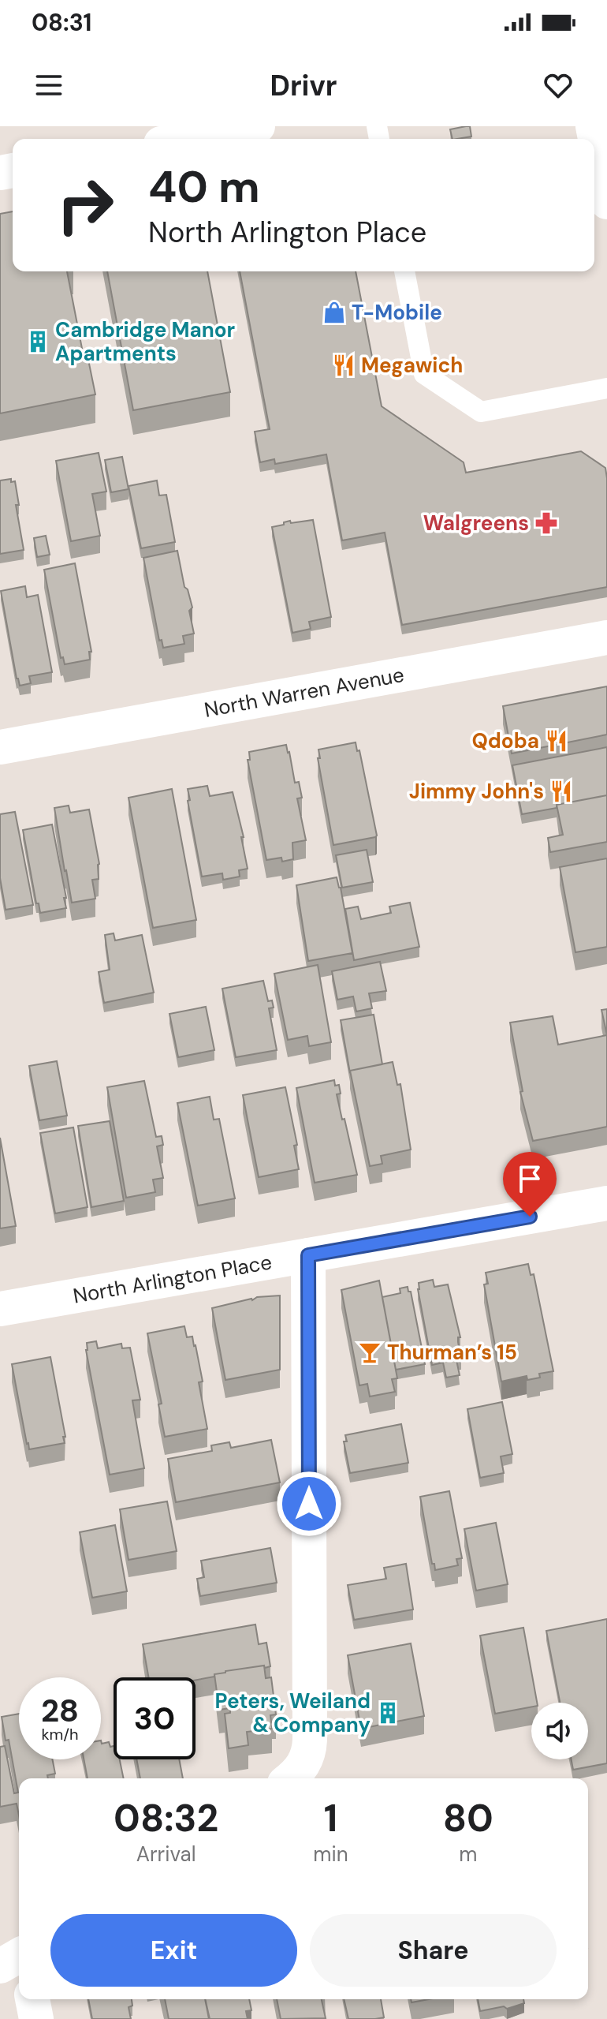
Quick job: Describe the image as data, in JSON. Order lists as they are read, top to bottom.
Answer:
{
  "streets": {
    "street": ["North Warren Avenue", "North Arlington Place"]
  },
  "places": {
    "shop": ["T-Mobile"],
    "building": ["Cambridge Manor Apartments", "Peters, Weiland & Company"],
    "restaurant": ["Megawich", "Qdoba", "Jimmy John's"],
    "pharmacy": ["Walgreens"],
    "bar": ["Thurman’s 15"]
  },
  "page": {
    "status": "08:31",
    "header": "Drivr",
    "turn": ["40 m", "North Arlington Place"],
    "speed": "28 km/h",
    "limit": "30",
    "eta": [
      "08:32",
      "Arrival",
      "1",
      "min",
      "80",
      "m"
    ],
    "buttons": ["Exit", "Share"]
  }
}
